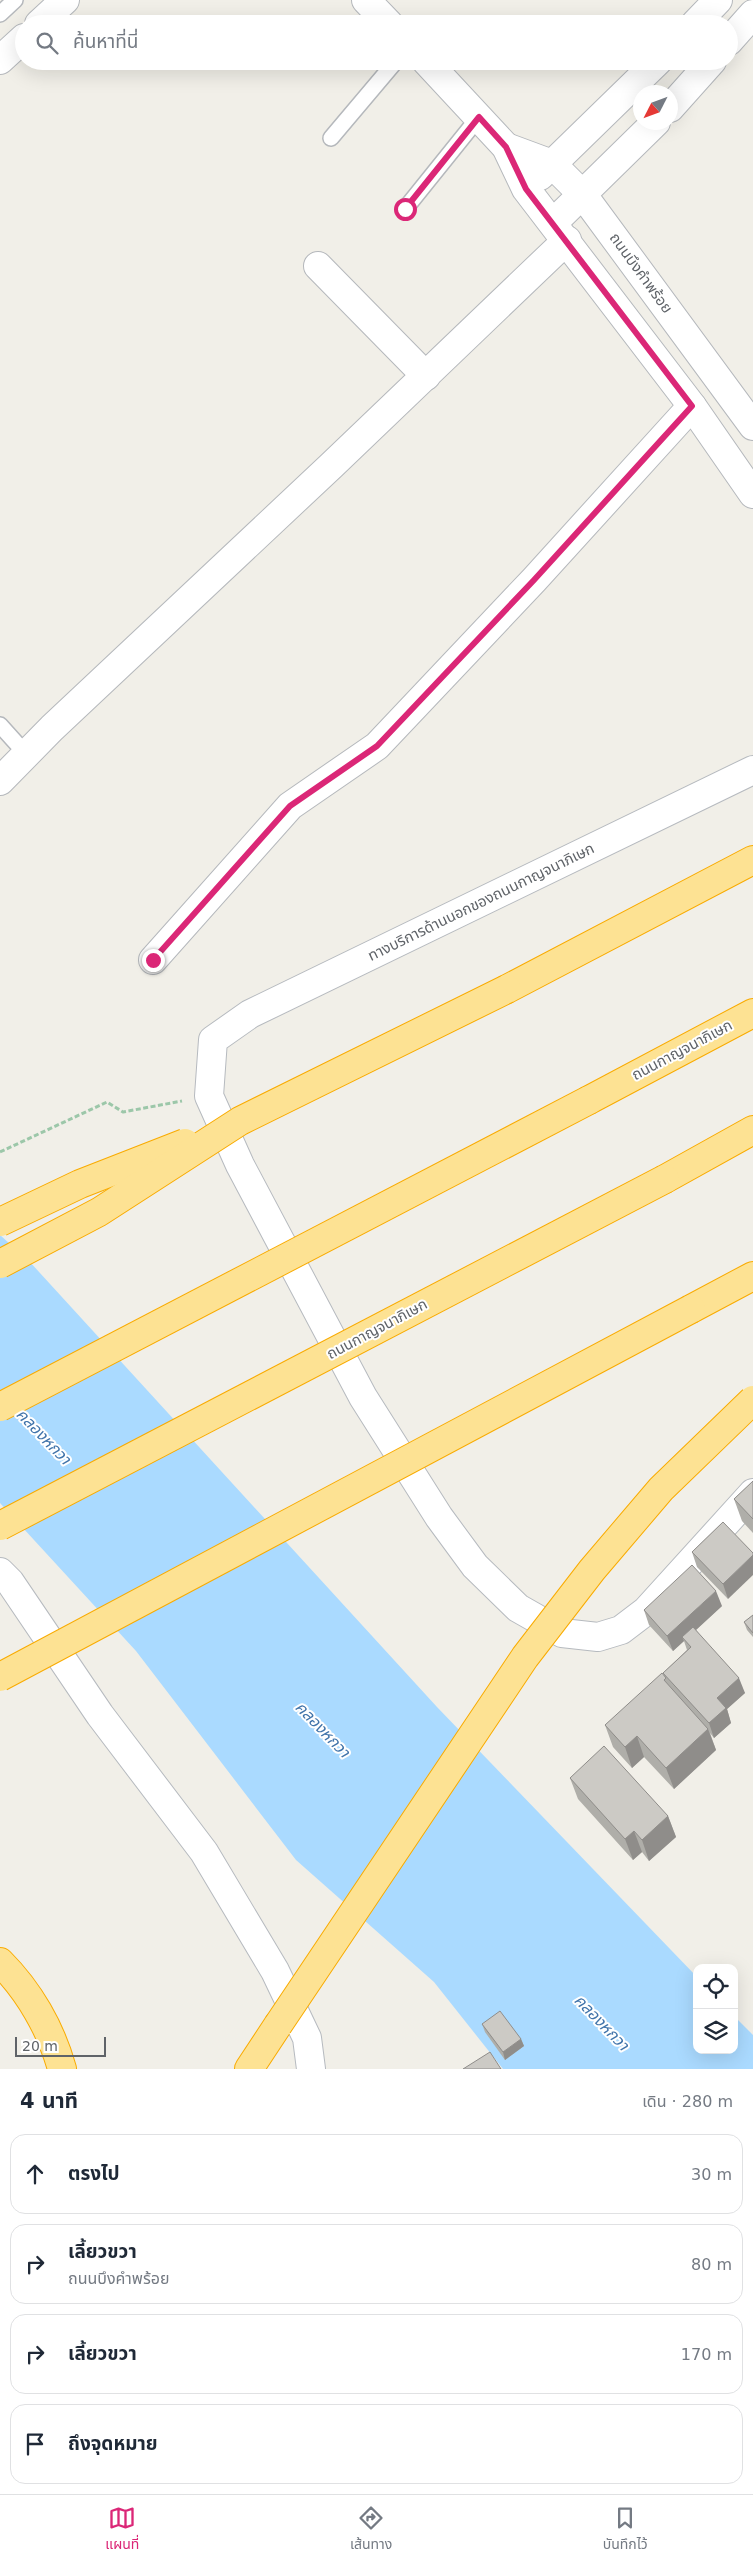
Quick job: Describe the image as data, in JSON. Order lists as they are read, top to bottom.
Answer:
{
  "streets": {
    "highway": ["ถนนกาญจนาภิเษก"],
    "street": ["ถนนบึงคำพร้อย", "ทางบริการด้านนอกของถนนกาญจนาภิเษก"]
  },
  "water": ["คลองหกวา"],
  "scale_bar": "20 m",
  "north": "bottom left",
  "page": {
    "search": "ค้นหาที่นี่",
    "scale": "20 m",
    "heading": ["4 นาที", "เดิน · 280 m"],
    "list": [
      ["ตรงไป", "30 m"],
      ["เลี้ยวขวา", "ถนนบึงคำพร้อย", "80 m"],
      ["เลี้ยวขวา", "170 m"],
      "ถึงจุดหมาย"
    ],
    "nav": ["แผนที่", "เส้นทาง", "บันทึกไว้"]
  }
}
